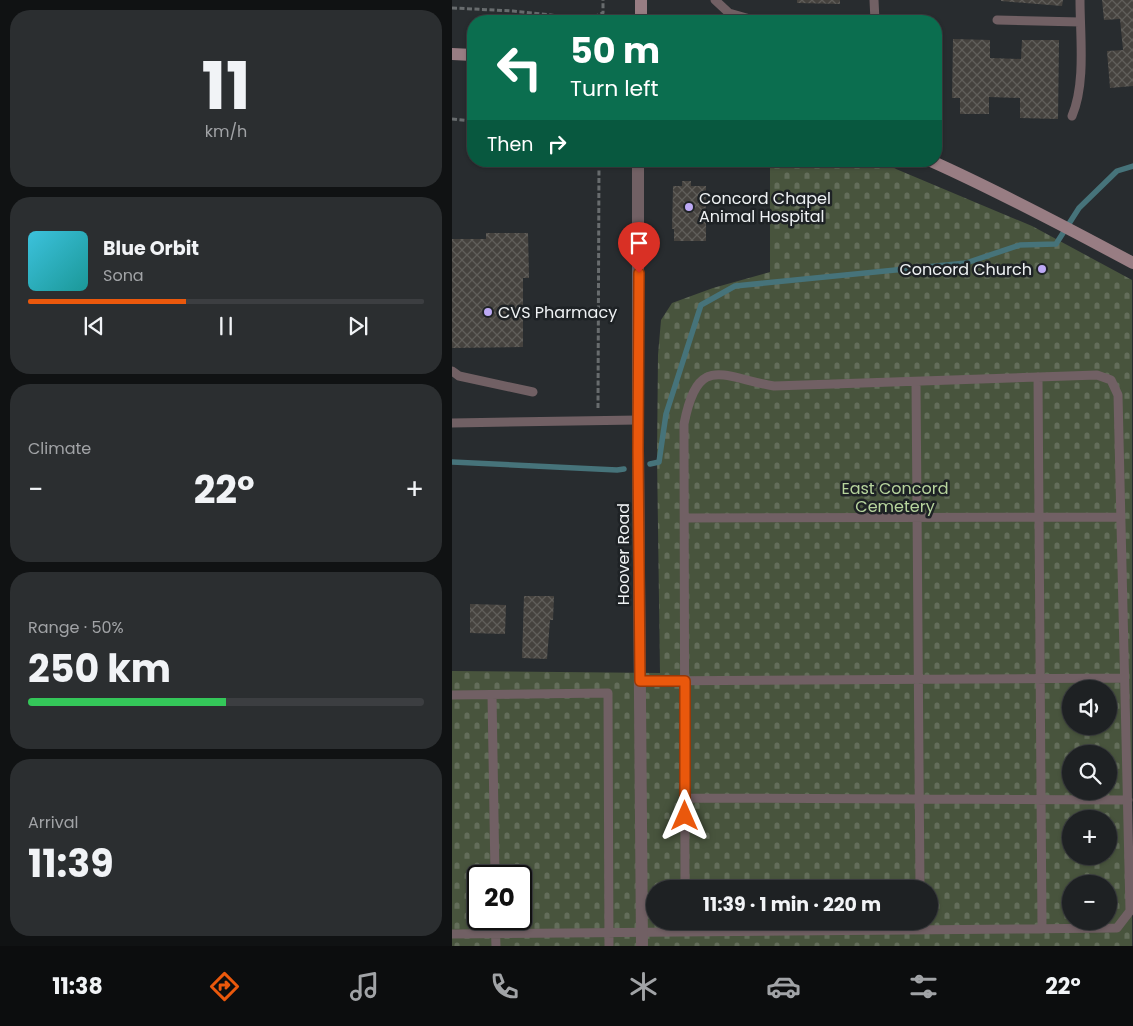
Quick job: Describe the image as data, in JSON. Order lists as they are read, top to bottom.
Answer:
{
  "streets": {
    "street": ["Hoover Road"]
  },
  "parks": ["East Concord Cemetery"],
  "places": ["Concord Chapel Animal Hospital", "Concord Church", "CVS Pharmacy"],
  "page": {
    "tile": [
      ["11", "km/h"],
      "Climate",
      ["Range · 50%", "250 km"],
      ["Arrival", "11:39"]
    ],
    "turn": ["50 m", "Turn left"],
    "then": "Then",
    "song": ["Blue Orbit", "Sona"],
    "heat": ["−", "22°", "+"],
    "map_buttons": ["+", "−"],
    "limit": "20",
    "trip": "11:39 · 1 min · 220 m",
    "tabs": ["11:38", "22°"]
  }
}
